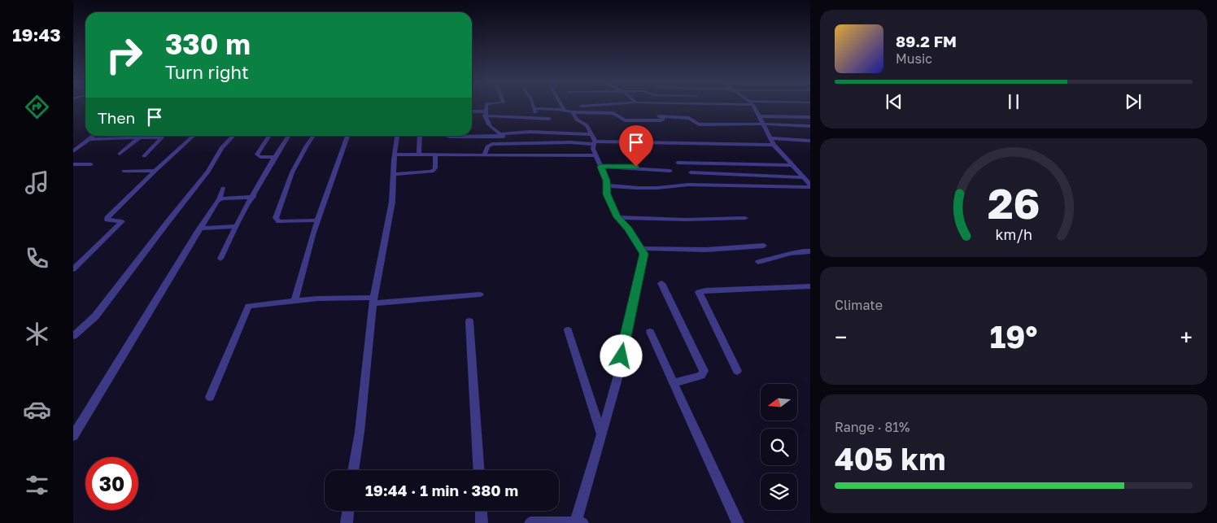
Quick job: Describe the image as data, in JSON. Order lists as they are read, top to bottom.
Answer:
{
  "north": "left",
  "page": {
    "tabs": "19:43",
    "turn": ["330 m", "Turn right"],
    "song": ["89.2 FM", "Music"],
    "then": "Then",
    "tile": [
      "Climate",
      ["Range · 81%", "405 km"]
    ],
    "heat": ["−", "19°", "+"],
    "limit": "30",
    "trip": "19:44 · 1 min · 380 m",
    "gauge": ["26", "km/h"]
  }
}
